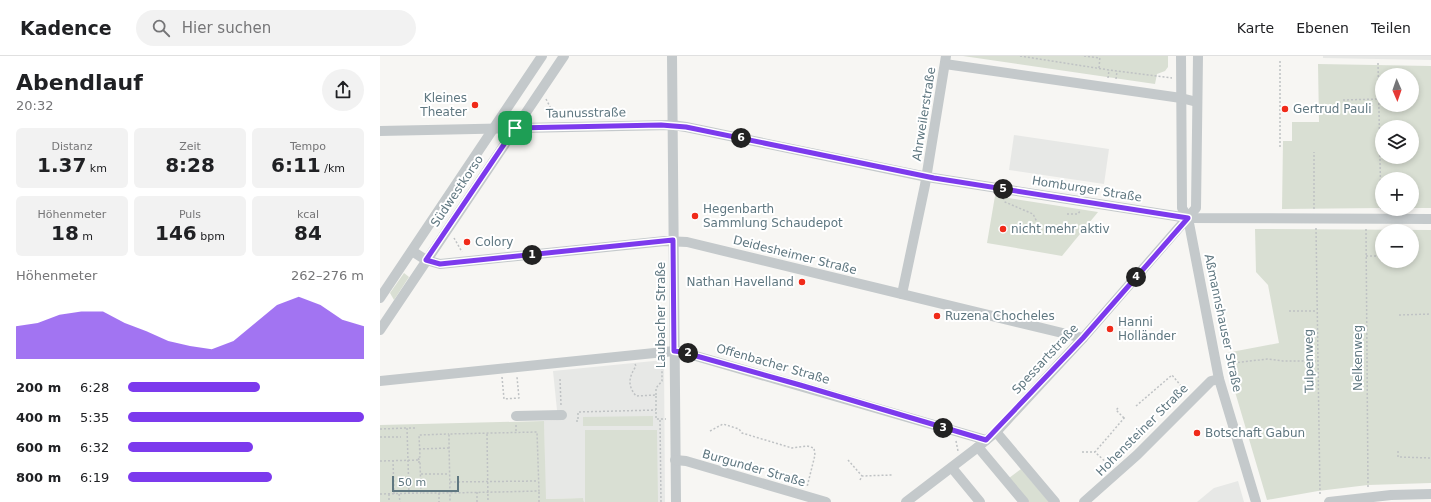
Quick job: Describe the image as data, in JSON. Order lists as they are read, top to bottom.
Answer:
{
  "streets": {
    "street": [
      "Taunusstraße",
      "Ahrweilerstraße",
      "Homburger Straße",
      "Südwestkorso",
      "Deidesheimer Straße",
      "Laubacher Straße",
      "Aßmannshauser Straße",
      "Spessartstraße",
      "Offenbacher Straße",
      "Hohensteiner Straße",
      "Burgunder Straße"
    ],
    "path": ["Nelkenweg", "Tulpenweg"]
  },
  "crossings": [
    ["Taunusstraße", "Homburger Straße"],
    ["Taunusstraße", "Südwestkorso"],
    ["Taunusstraße", "Laubacher Straße"],
    ["Ahrweilerstraße", "Homburger Straße"],
    ["Ahrweilerstraße", "Deidesheimer Straße"],
    ["Homburger Straße", "Laubacher Straße"],
    ["Homburger Straße", "Aßmannshauser Straße"],
    ["Homburger Straße", "Spessartstraße"],
    ["Südwestkorso", "Deidesheimer Straße"],
    ["Deidesheimer Straße", "Laubacher Straße"],
    ["Deidesheimer Straße", "Spessartstraße"],
    ["Laubacher Straße", "Offenbacher Straße"],
    ["Laubacher Straße", "Burgunder Straße"],
    ["Aßmannshauser Straße", "Spessartstraße"],
    ["Aßmannshauser Straße", "Hohensteiner Straße"],
    ["Spessartstraße", "Offenbacher Straße"]
  ],
  "places": [
    "Kleines Theater",
    "Gertrud Pauli",
    "Hegenbarth Sammlung Schaudepot",
    "nicht mehr aktiv",
    "Colory",
    "Nathan Havelland",
    "Ruzena Chocheles",
    "Hanni Holländer",
    "Botschaft Gabun"
  ],
  "scale_bar": "50 m",
  "north": "bottom",
  "page": {
    "header": "Kadence",
    "search": "Hier suchen",
    "nav": ["Karte", "Ebenen", "Teilen"],
    "heading": ["Abendlauf", "20:32"],
    "map_buttons": ["+", "−"],
    "stats": [
      ["Distanz", "1.37 km"],
      ["Zeit", "8:28"],
      ["Tempo", "6:11 /km"],
      ["Höhenmeter", "18 m"],
      ["Puls", "146 bpm"],
      ["kcal", "84"]
    ],
    "pins": [
      "6",
      "5",
      "1",
      "4",
      "2",
      "3"
    ],
    "chart": ["Höhenmeter", "262–276 m"],
    "list": [
      {
        "name": "200 m",
        "note": "6:28"
      },
      {
        "name": "400 m",
        "note": "5:35"
      },
      {
        "name": "600 m",
        "note": "6:32"
      },
      {
        "name": "800 m",
        "note": "6:19"
      }
    ],
    "scale": "50 m"
  }
}
